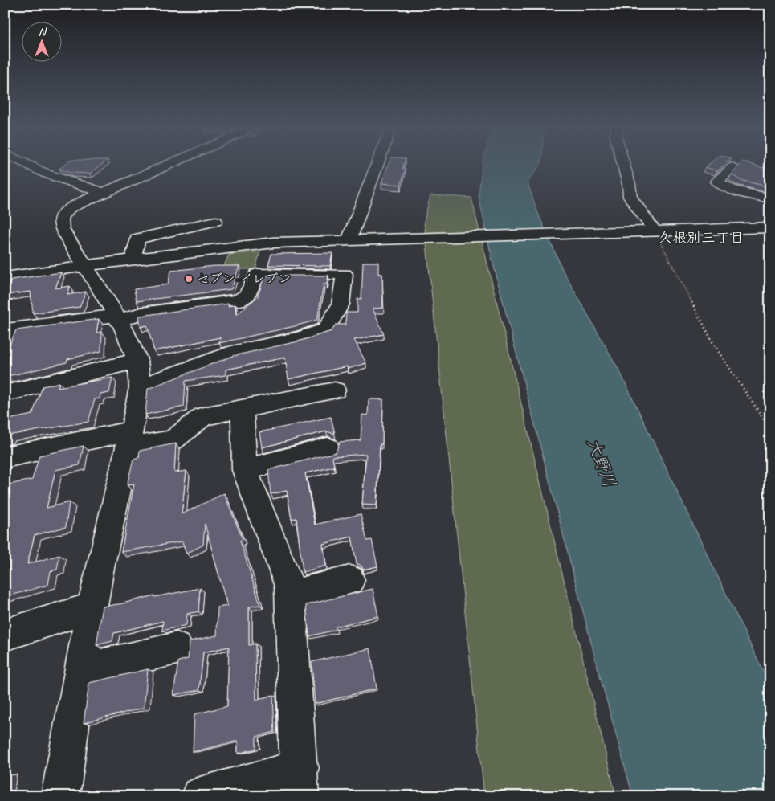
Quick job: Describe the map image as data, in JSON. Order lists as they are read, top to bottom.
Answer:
{
  "districts": ["久根別三丁目"],
  "water": ["大野川"],
  "places": ["セブン-イレブン"],
  "north": "top"
}
